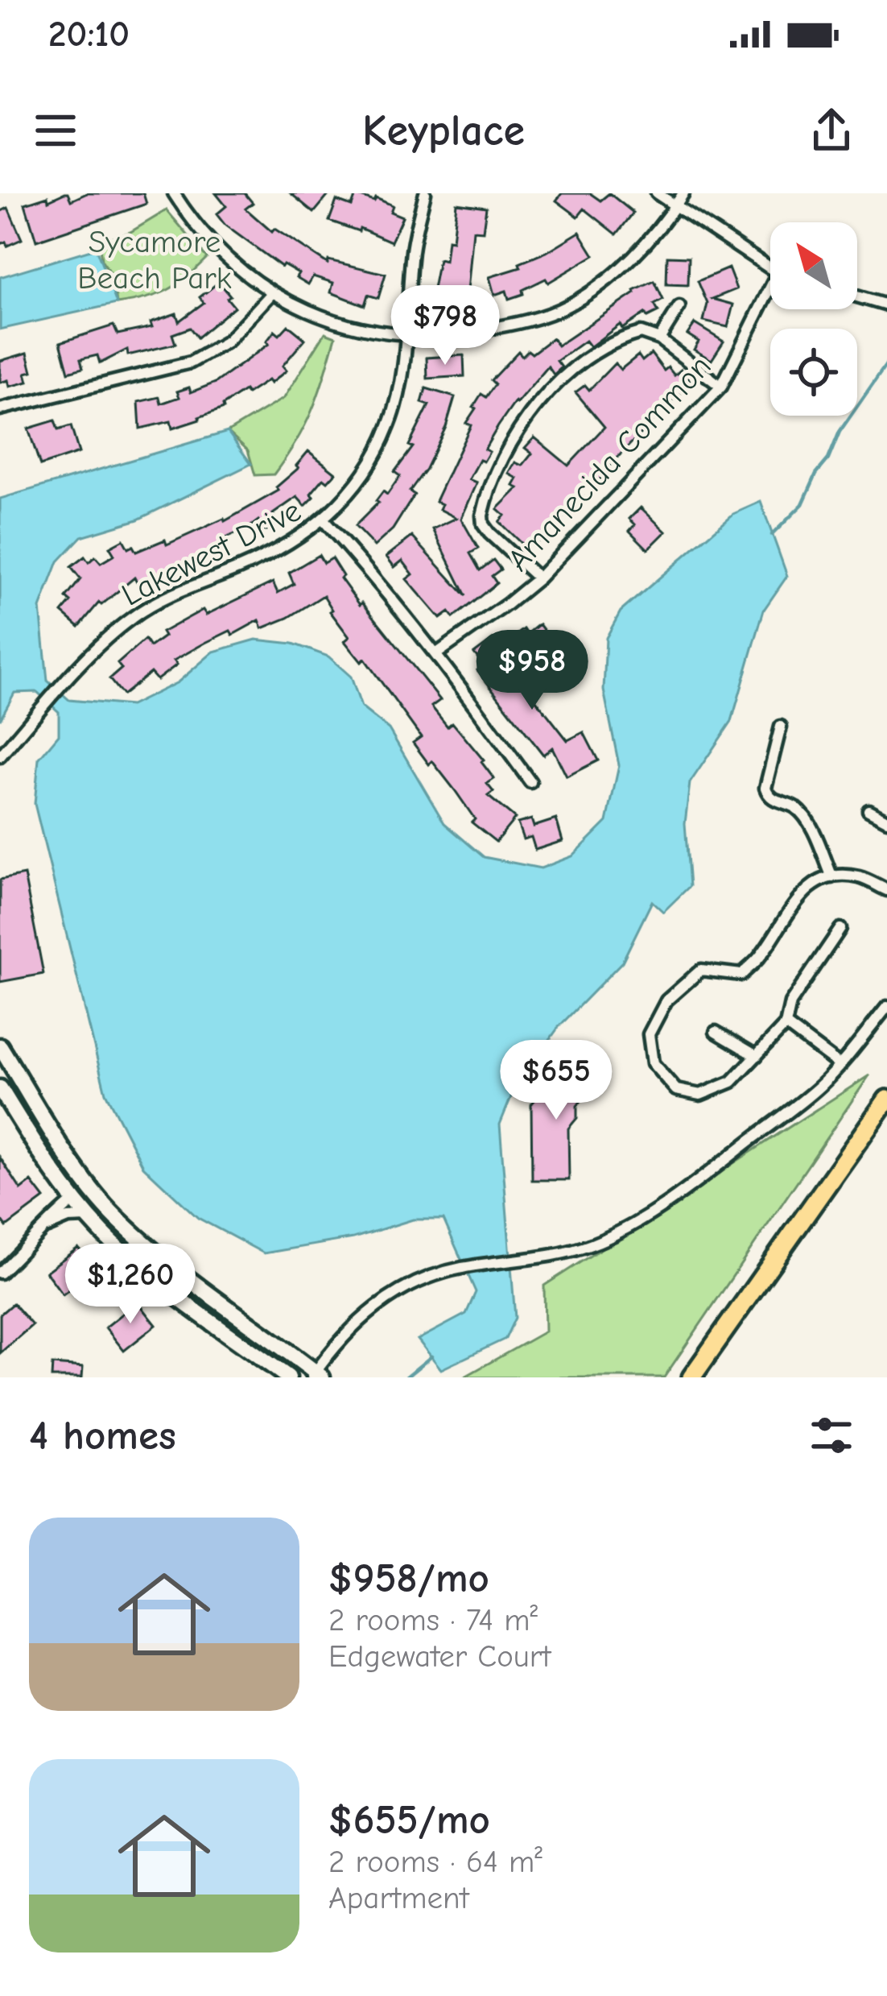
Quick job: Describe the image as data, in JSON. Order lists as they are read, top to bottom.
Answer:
{
  "streets": {
    "street": ["Amanecida Common", "Lakewest Drive"]
  },
  "parks": ["Sycamore Beach Park"],
  "north": "top left",
  "page": {
    "status": "20:10",
    "header": "Keyplace",
    "price": [
      "$798",
      "$958",
      "$655",
      "$1,260"
    ],
    "heading": "4 homes",
    "list": [
      {
        "name": "$958/mo",
        "note": "2 rooms · 74 m² · Edgewater Court"
      },
      {
        "name": "$655/mo",
        "note": "2 rooms · 64 m² · Apartment"
      }
    ]
  }
}
